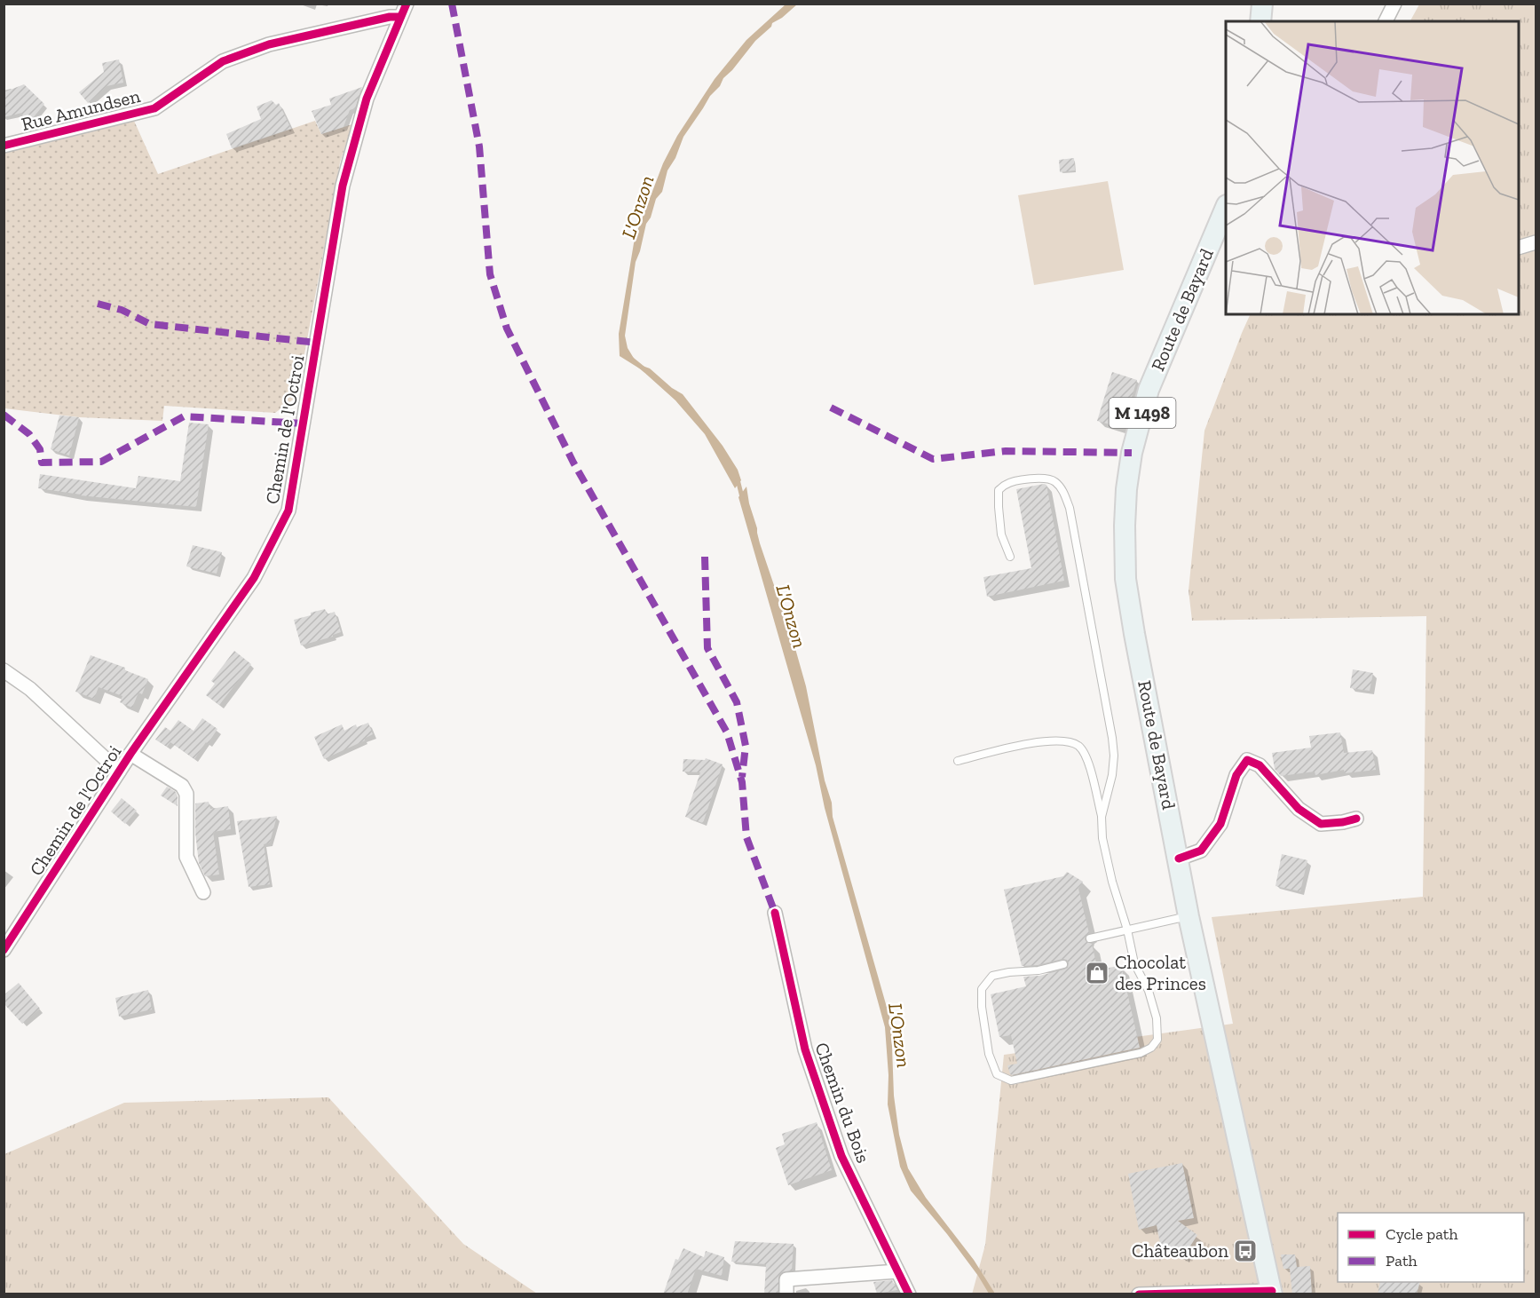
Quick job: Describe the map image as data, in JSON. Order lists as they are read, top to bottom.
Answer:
{
  "streets": {
    "main road": ["Route de Bayard", "M 1498"],
    "street": ["Rue Amundsen", "Chemin de l'Octroi", "Chemin du Bois"]
  },
  "crossings": [
    ["Rue Amundsen", "Chemin de l'Octroi"]
  ],
  "water": ["L'Onzon"],
  "places": {
    "shop": ["Chocolat des Princes"],
    "bus stop": ["Châteaubon"]
  },
  "legend": ["Cycle path", "Path"]
}
